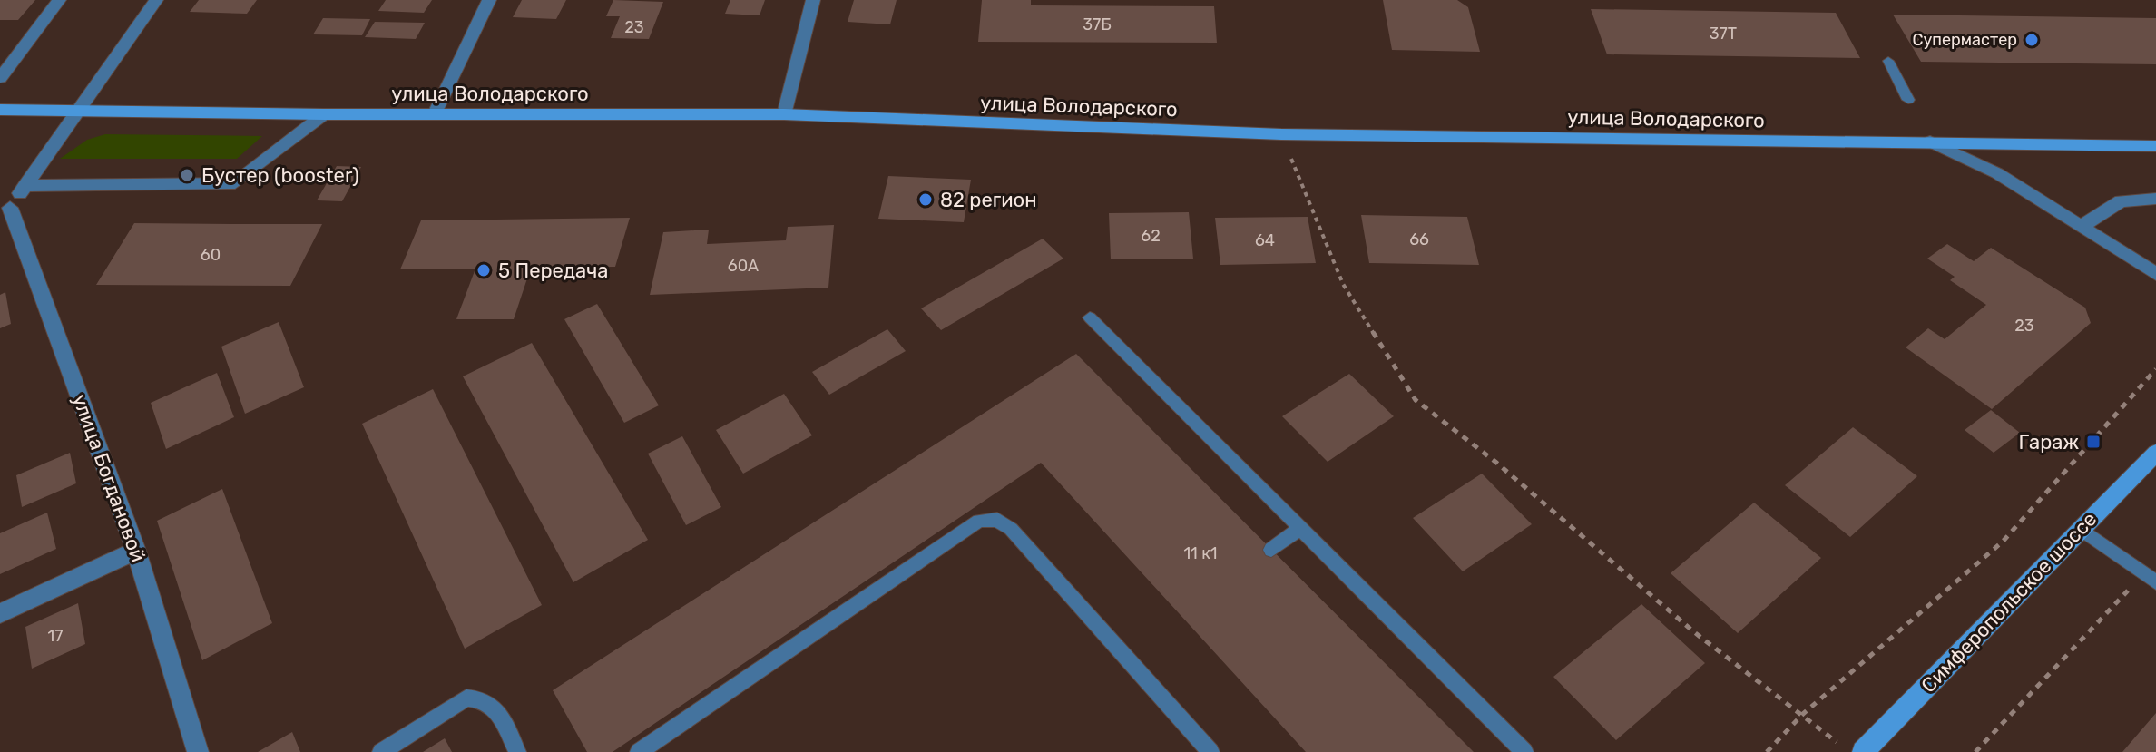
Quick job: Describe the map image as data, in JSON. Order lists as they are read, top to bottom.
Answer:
{
  "streets": {
    "main road": ["улица Володарского", "Симферопольское шоссе"],
    "street": ["улица Богдановой"]
  },
  "places": {
    "other": [
      "Супермастер",
      "Бустер (booster)",
      "82 регион",
      "5 Передача"
    ],
    "transit": ["Гараж"]
  },
  "house_numbers": [
    "37Б",
    "23",
    "37Т",
    "62",
    "66",
    "64",
    "60",
    "60А",
    "23",
    "11 к1",
    "17"
  ]
}
